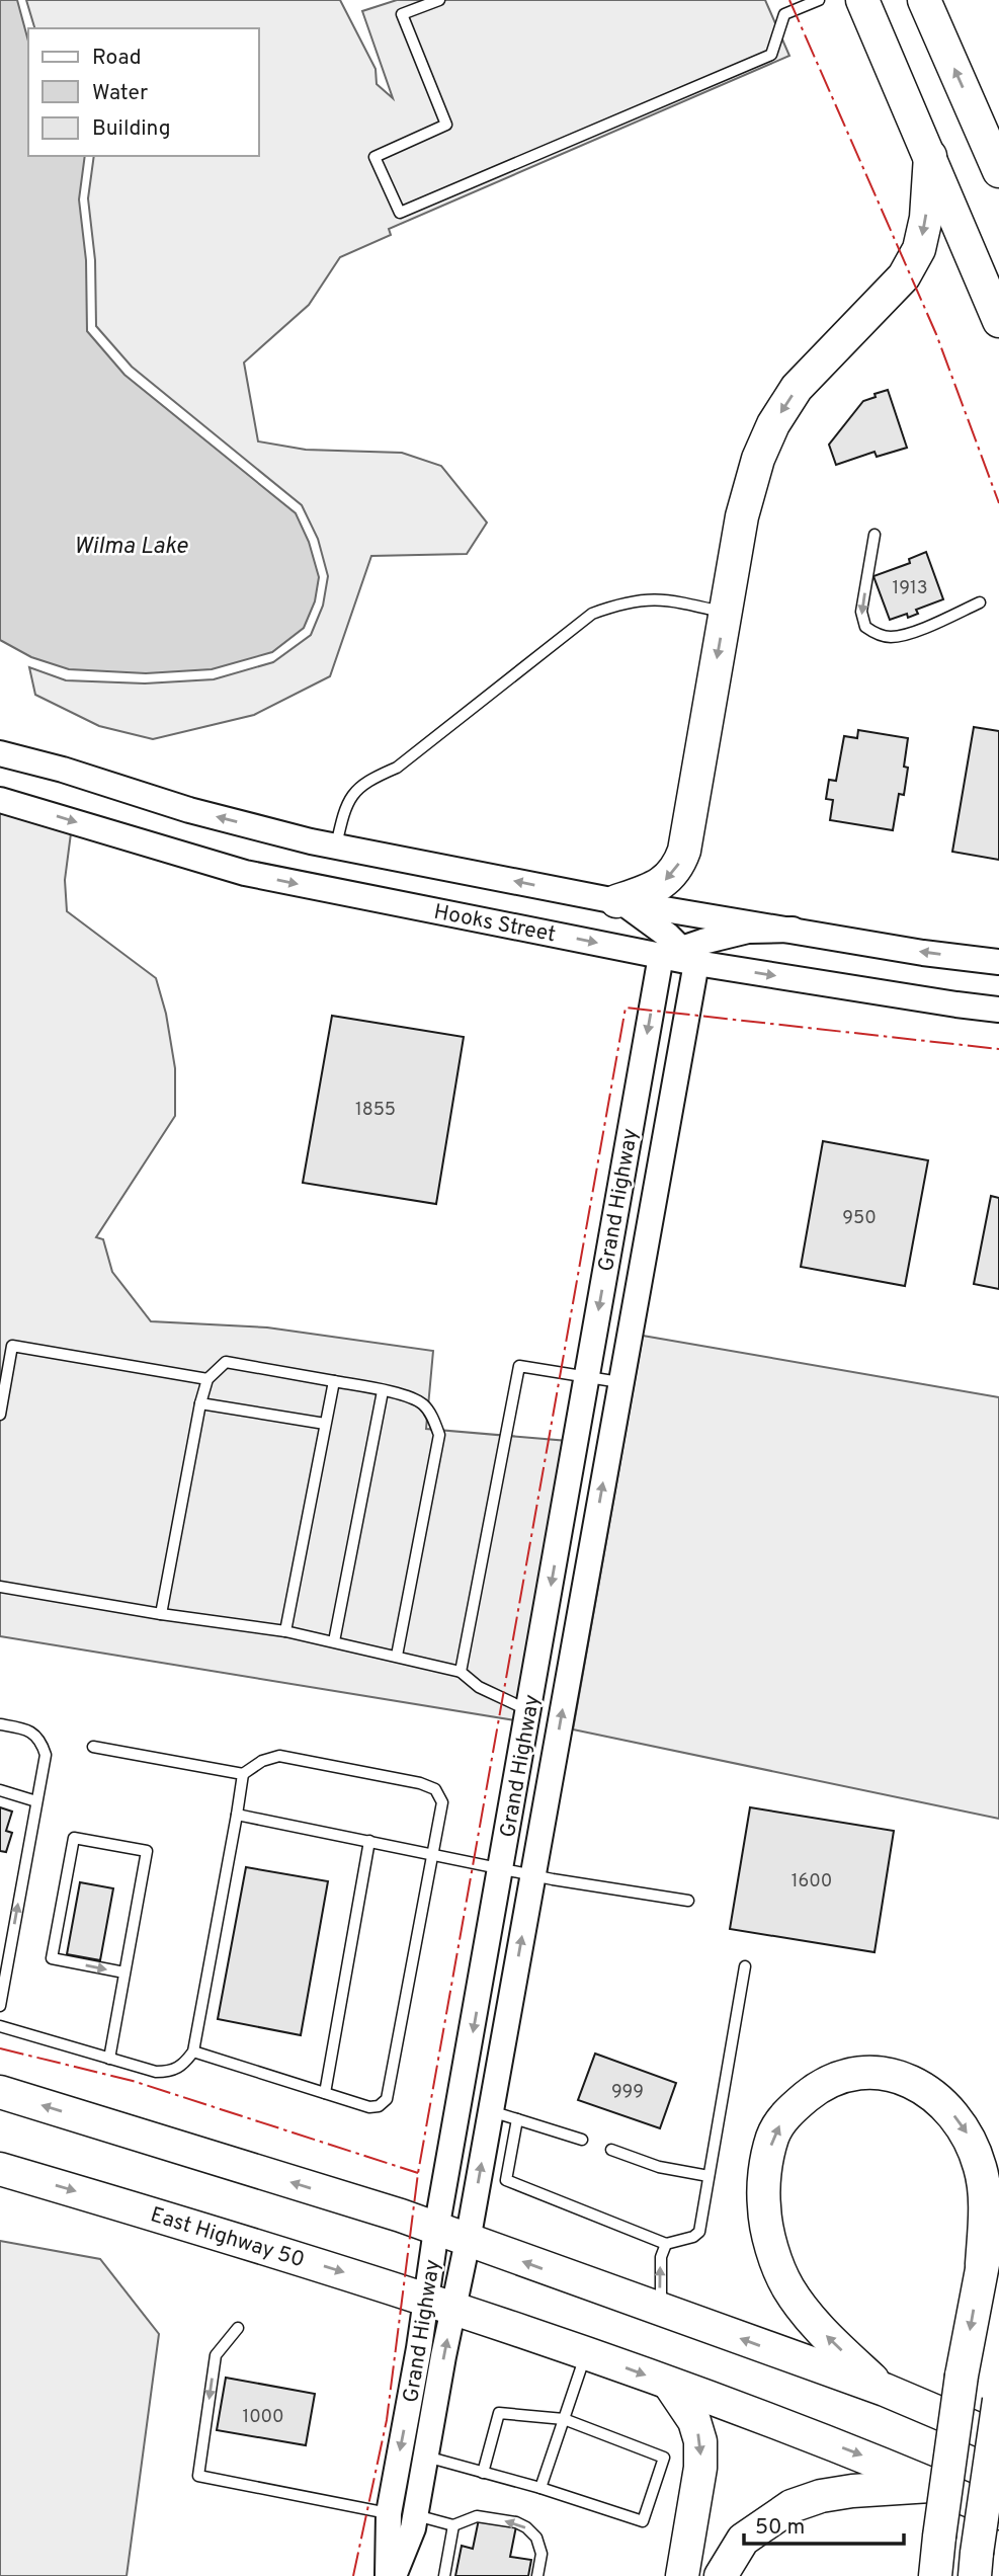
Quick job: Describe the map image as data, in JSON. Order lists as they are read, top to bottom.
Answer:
{
  "streets": {
    "highway": ["East Highway 50"],
    "street": ["Hooks Street", "Grand Highway"]
  },
  "crossings": [
    ["Hooks Street", "Grand Highway"],
    ["Grand Highway", "East Highway 50"]
  ],
  "water": ["Wilma Lake"],
  "house_numbers": [
    "1913",
    "1855",
    "950",
    "1600",
    "999",
    "1000"
  ],
  "legend": ["Road", "Water", "Building"],
  "scale_bar": "50 m"
}
